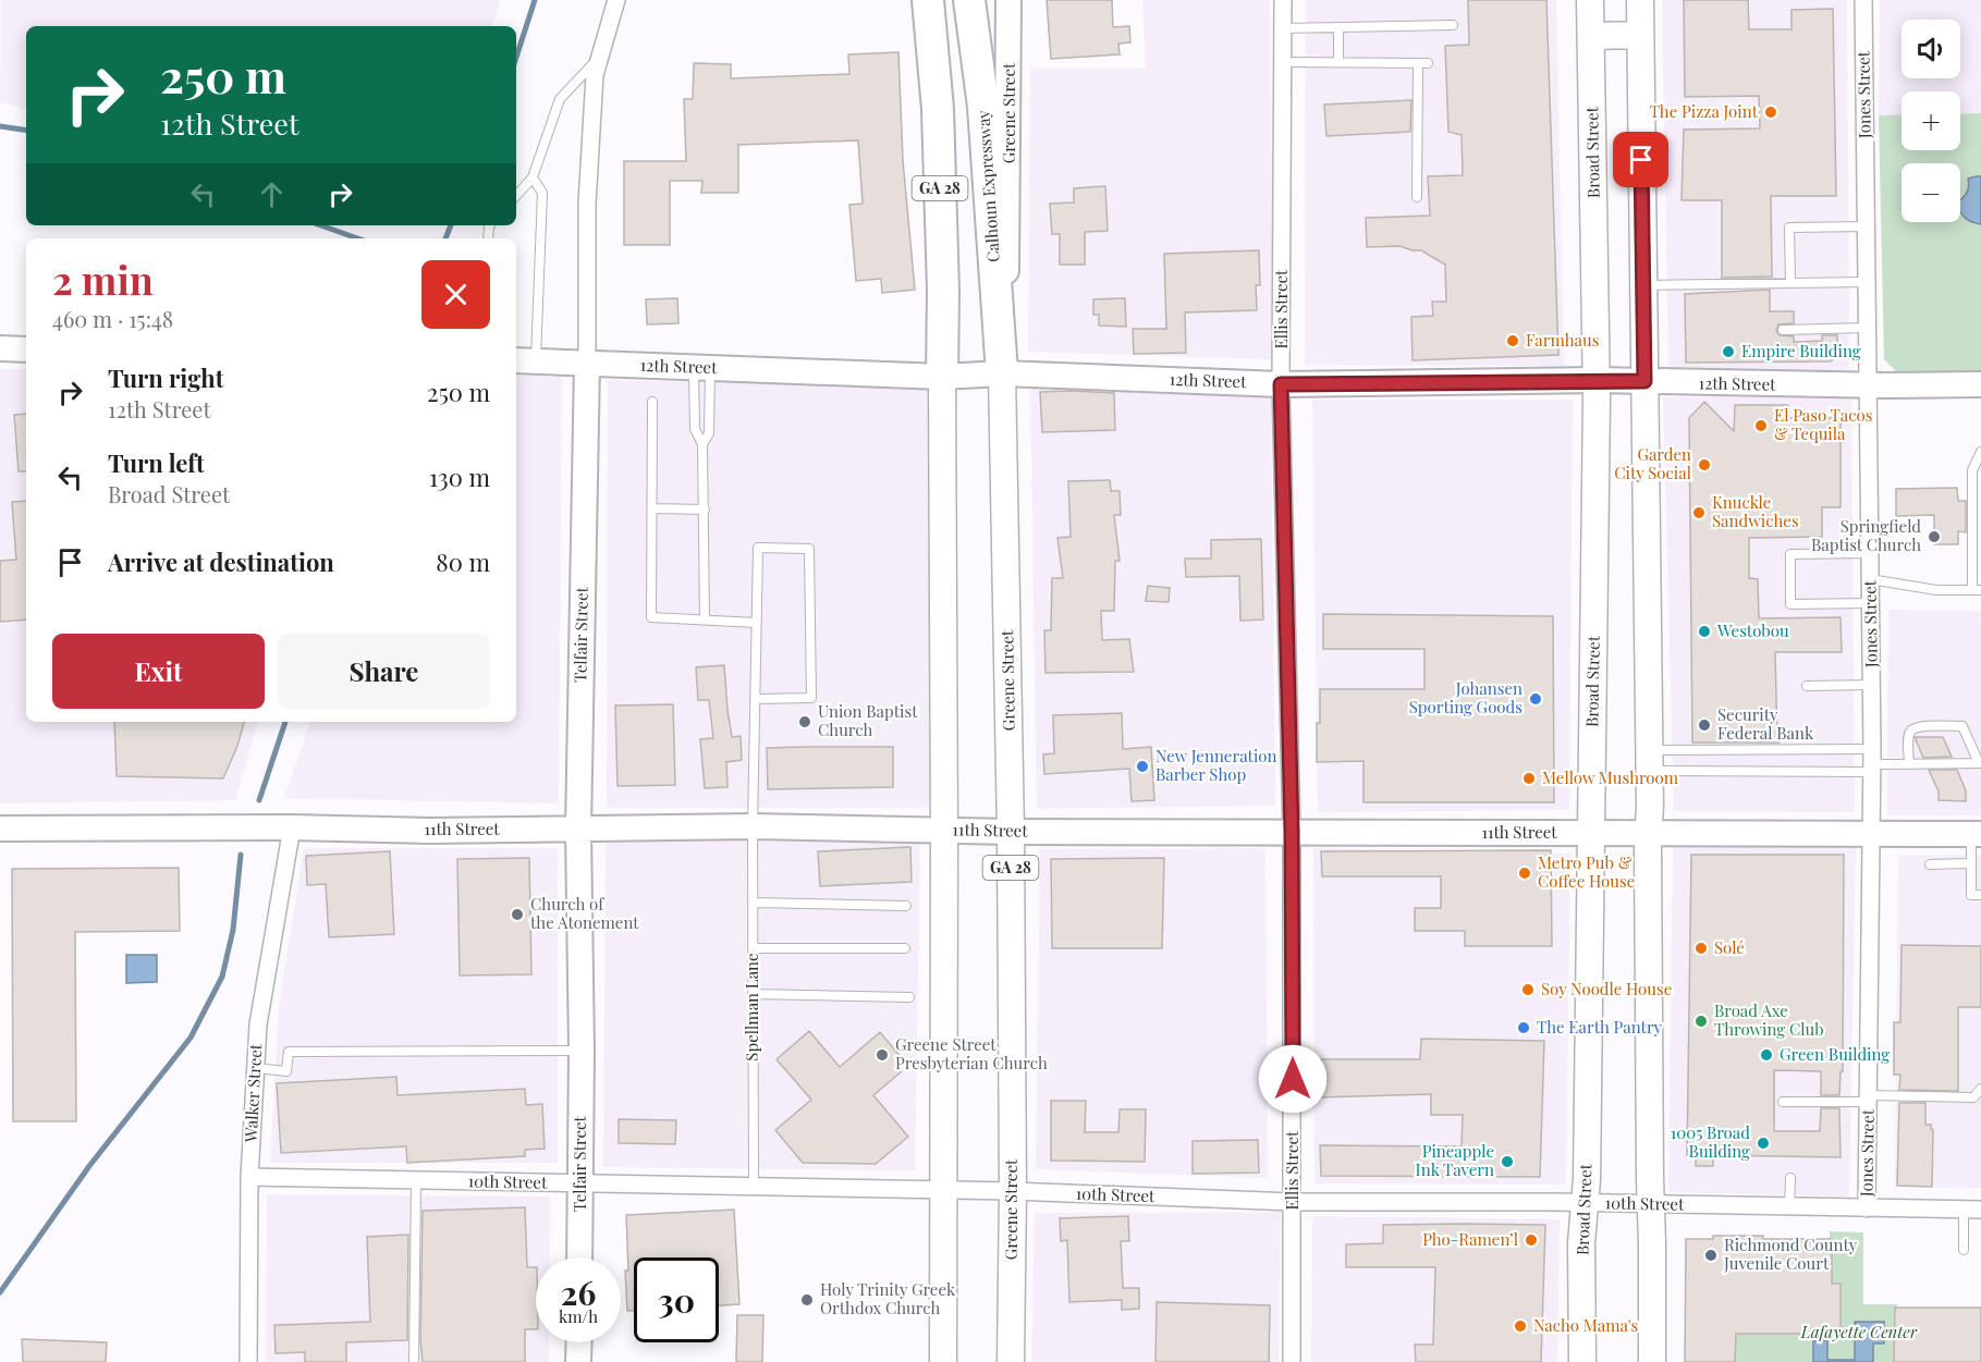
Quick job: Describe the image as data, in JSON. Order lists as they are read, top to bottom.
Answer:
{
  "streets": {
    "highway": ["Calhoun Expressway", "GA 28"],
    "main road": ["Greene Street", "Broad Street"],
    "street": [
      "Jones Street",
      "Ellis Street",
      "12th Street",
      "Telfair Street",
      "11th Street",
      "Walker Street",
      "10th Street"
    ],
    "lane": ["Spellman Lane"]
  },
  "crossings": [
    ["Jones Street", "12th Street"],
    ["Jones Street", "11th Street"],
    ["Jones Street", "10th Street"],
    ["Greene Street", "Calhoun Expressway"],
    ["Greene Street", "12th Street"],
    ["Greene Street", "11th Street"],
    ["Greene Street", "10th Street"],
    ["Broad Street", "12th Street"],
    ["Broad Street", "11th Street"],
    ["Broad Street", "10th Street"],
    ["Calhoun Expressway", "12th Street"],
    ["GA 28", "12th Street"],
    ["GA 28", "11th Street"],
    ["GA 28", "10th Street"],
    ["Ellis Street", "12th Street"],
    ["Ellis Street", "11th Street"],
    ["Ellis Street", "10th Street"],
    ["12th Street", "Telfair Street"],
    ["Telfair Street", "11th Street"],
    ["Telfair Street", "10th Street"],
    ["11th Street", "Spellman Lane"],
    ["11th Street", "Walker Street"],
    ["Spellman Lane", "10th Street"],
    ["Walker Street", "10th Street"]
  ],
  "parks": ["Lafayette Center"],
  "places": [
    "The Pizza Joint",
    "Farmhaus",
    "Empire Building",
    "El Paso Tacos & Tequila",
    "Garden City Social",
    "Knuckle Sandwiches",
    "Springfield Baptist Church",
    "Westobou",
    "Johansen Sporting Goods",
    "Union Baptist Church",
    "Security Federal Bank",
    "New Jenneration Barber Shop",
    "Mellow Mushroom",
    "Metro Pub & Coffee House",
    "Church of the Atonement",
    "Solé",
    "Soy Noodle House",
    "Broad Axe Throwing Club",
    "The Earth Pantry",
    "Greene Street Presbyterian Church",
    "Green Building",
    "1005 Broad Building",
    "Pineapple Ink Tavern",
    "Pho-Ramen’l",
    "Richmond County Juvenile Court",
    "Holy Trinity Greek Orthdox Church",
    "Nacho Mama's"
  ],
  "page": {
    "map_buttons": ["+", "−"],
    "turn": ["250 m", "12th Street"],
    "heading": ["2 min", "460 m · 15:48"],
    "list": [
      {
        "name": "Turn right",
        "note": "12th Street",
        "value": "250 m"
      },
      {
        "name": "Turn left",
        "note": "Broad Street",
        "value": "130 m"
      },
      {
        "name": "Arrive at destination",
        "value": "80 m"
      }
    ],
    "buttons": ["Exit", "Share"],
    "speed": "26 km/h",
    "limit": "30"
  }
}
